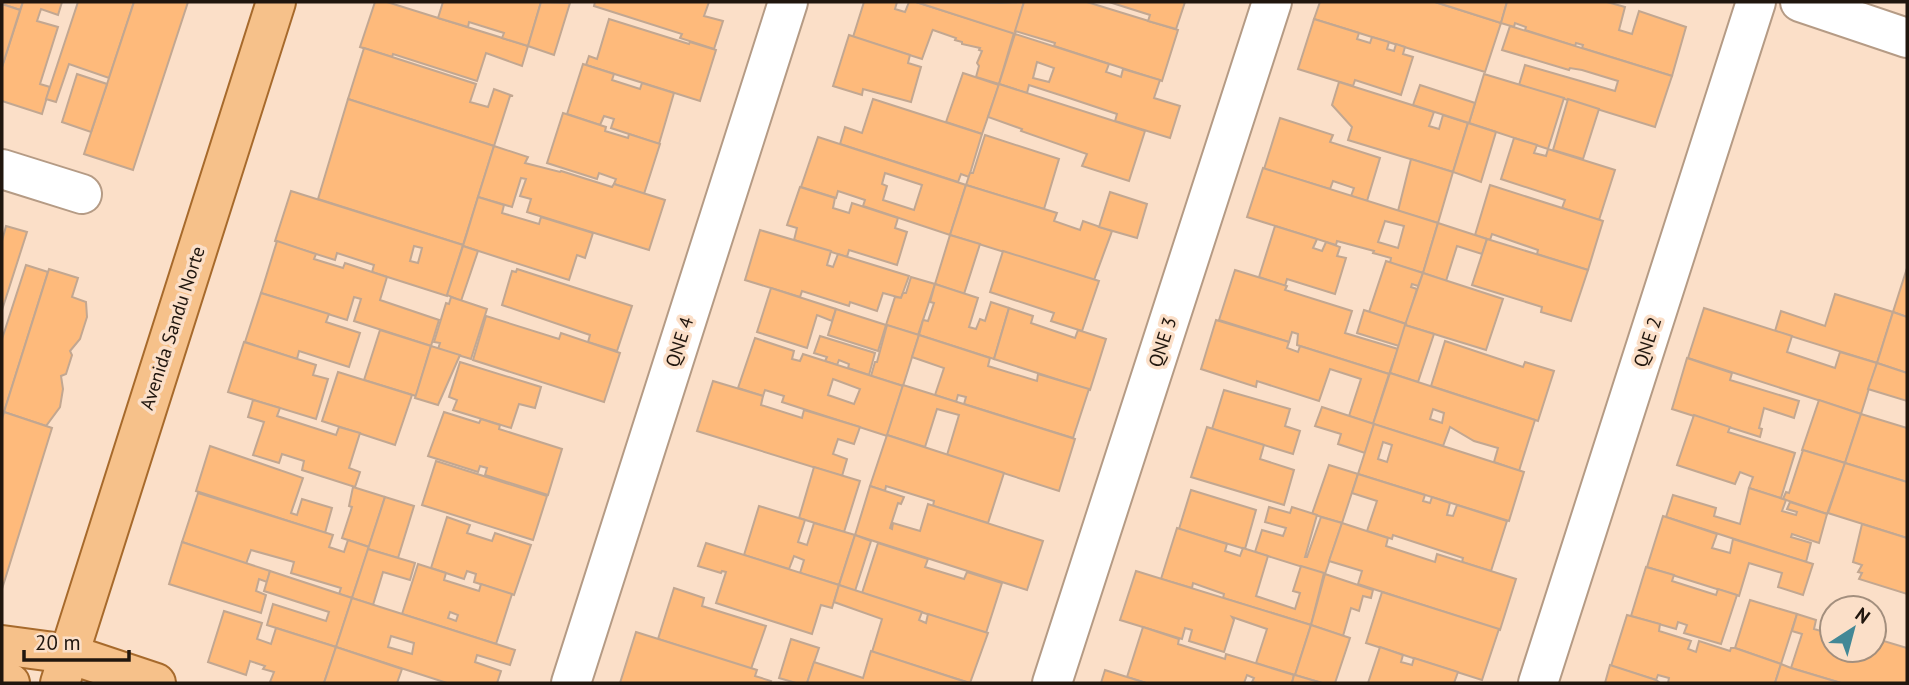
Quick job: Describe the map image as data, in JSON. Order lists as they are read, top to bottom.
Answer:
{
  "streets": {
    "main road": ["Avenida Sandu Norte"],
    "street": ["QNE 4", "QNE 3", "QNE 2"]
  },
  "scale_bar": "20 m",
  "north": "top right"
}
